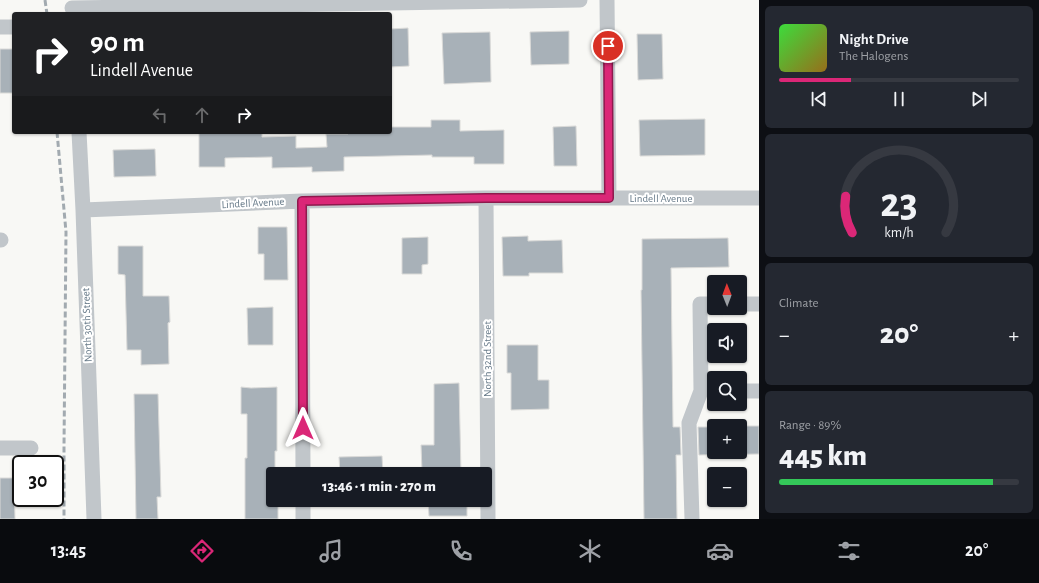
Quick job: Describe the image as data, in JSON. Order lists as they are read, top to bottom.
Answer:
{
  "streets": {
    "street": ["Lindell Avenue", "North 30th Street", "North 32nd Street"]
  },
  "crossings": [
    ["Lindell Avenue", "North 30th Street"],
    ["Lindell Avenue", "North 32nd Street"]
  ],
  "north": "top",
  "page": {
    "turn": ["90 m", "Lindell Avenue"],
    "song": ["Night Drive", "The Halogens"],
    "tile": [
      "Climate",
      ["Range · 89%", "445 km"]
    ],
    "map_buttons": ["+", "−"],
    "heat": ["−", "20°", "+"],
    "limit": "30",
    "trip": "13:46 · 1 min · 270 m",
    "tabs": ["13:45", "20°"],
    "gauge": ["23", "km/h"]
  }
}
